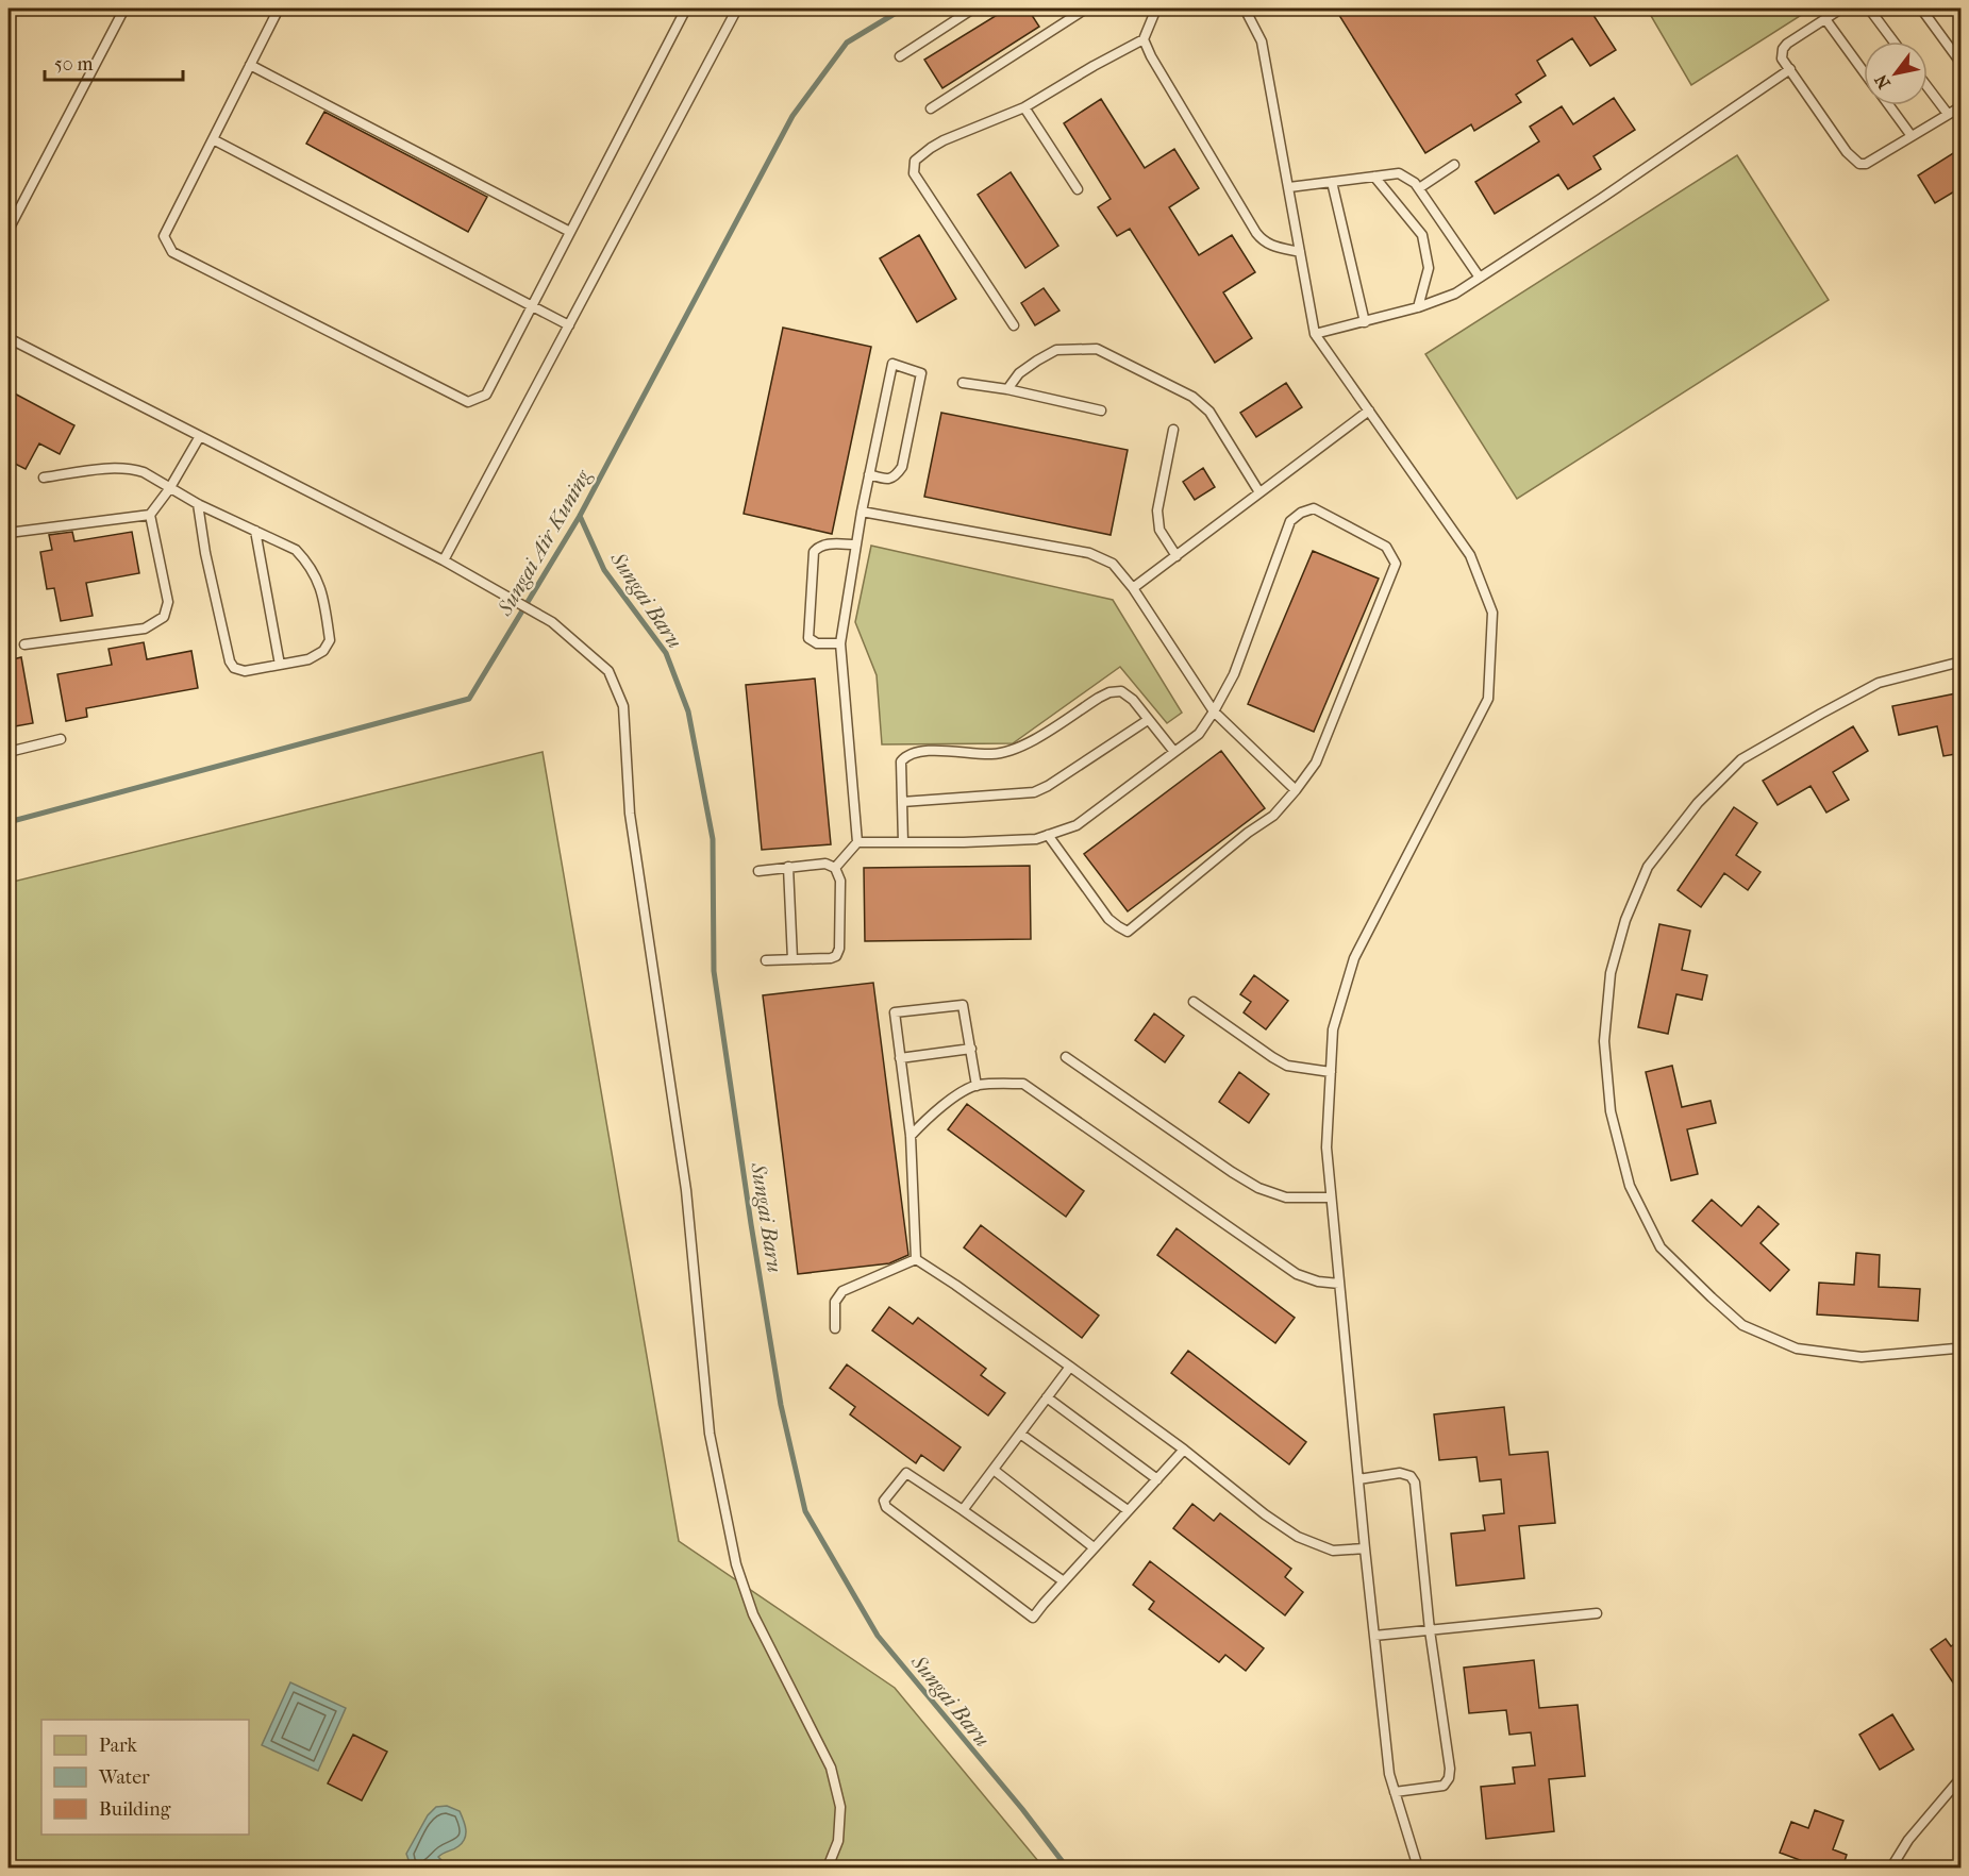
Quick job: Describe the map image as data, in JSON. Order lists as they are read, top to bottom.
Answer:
{
  "water": ["Sungai Air Kuning", "Sungai Baru"],
  "legend": ["Park", "Water", "Building"],
  "scale_bar": "50 m",
  "north": "bottom left"
}
